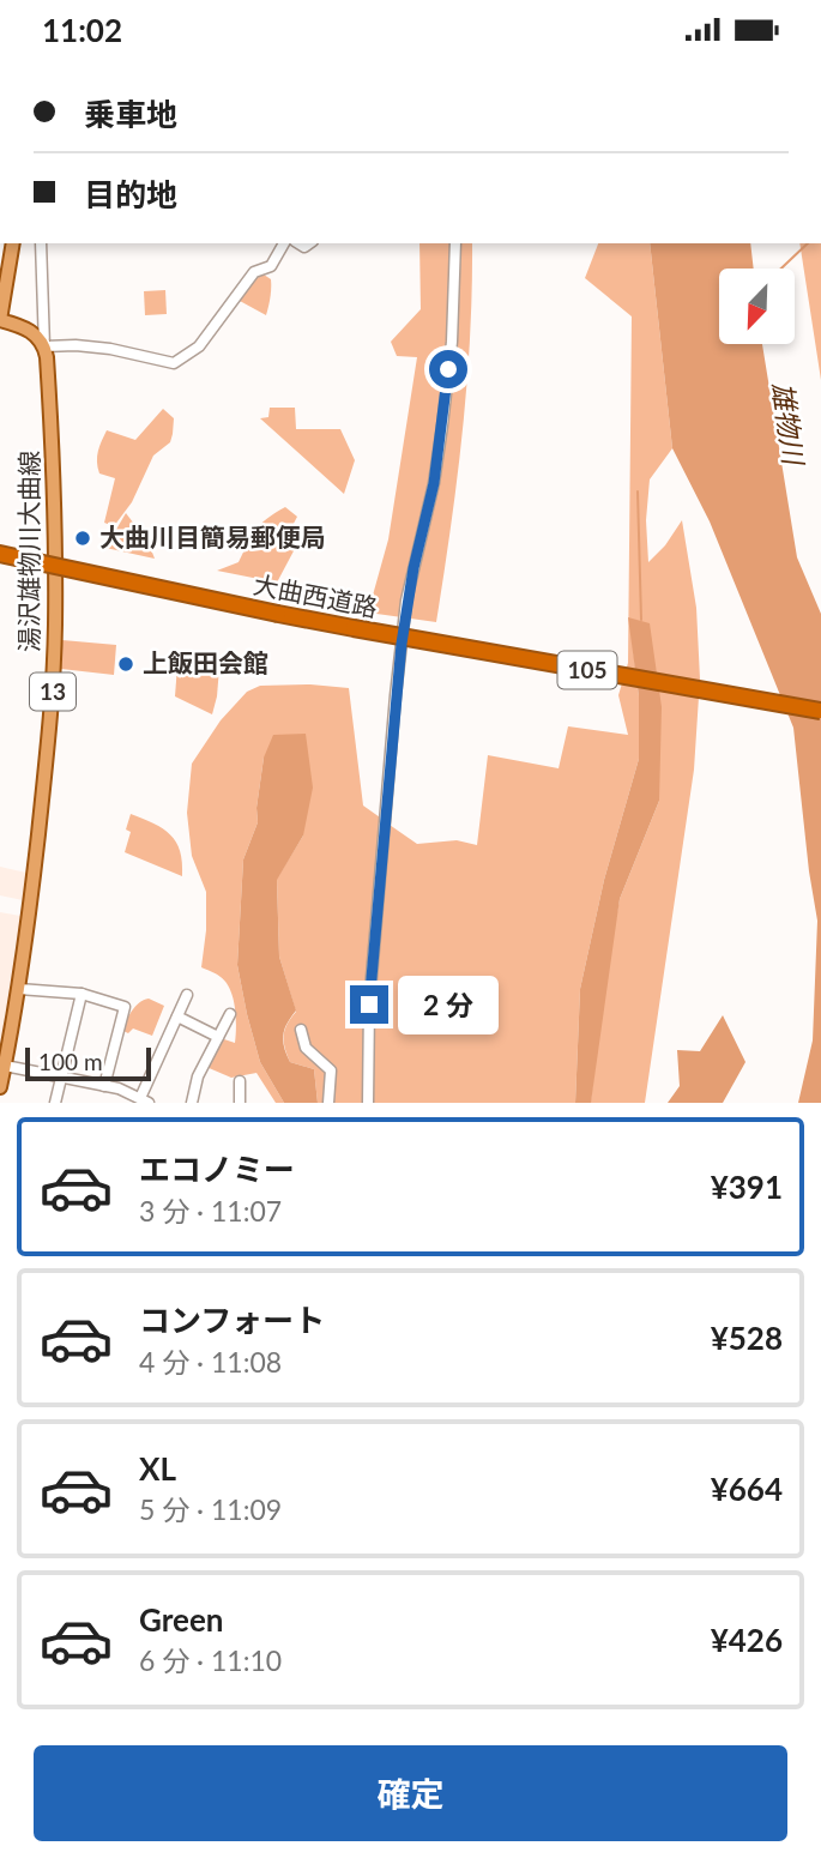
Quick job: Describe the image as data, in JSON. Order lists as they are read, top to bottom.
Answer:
{
  "streets": {
    "highway": ["大曲西道路", "105"],
    "main road": ["湯沢雄物川大曲線", "13"]
  },
  "water": ["雄物川"],
  "places": ["大曲川目簡易郵便局", "上飯田会館"],
  "scale_bar": "100 m",
  "north": "bottom left",
  "page": {
    "status": "11:02",
    "banner": ["乗車地", "目的地"],
    "bubble": "2 分",
    "scale": "100 m",
    "list": [
      {
        "name": "エコノミー",
        "note": "3 分 · 11:07",
        "value": "¥391"
      },
      {
        "name": "コンフォート",
        "note": "4 分 · 11:08",
        "value": "¥528"
      },
      {
        "name": "XL",
        "note": "5 分 · 11:09",
        "value": "¥664"
      },
      {
        "name": "Green",
        "note": "6 分 · 11:10",
        "value": "¥426"
      }
    ],
    "buttons": "確定"
  }
}
